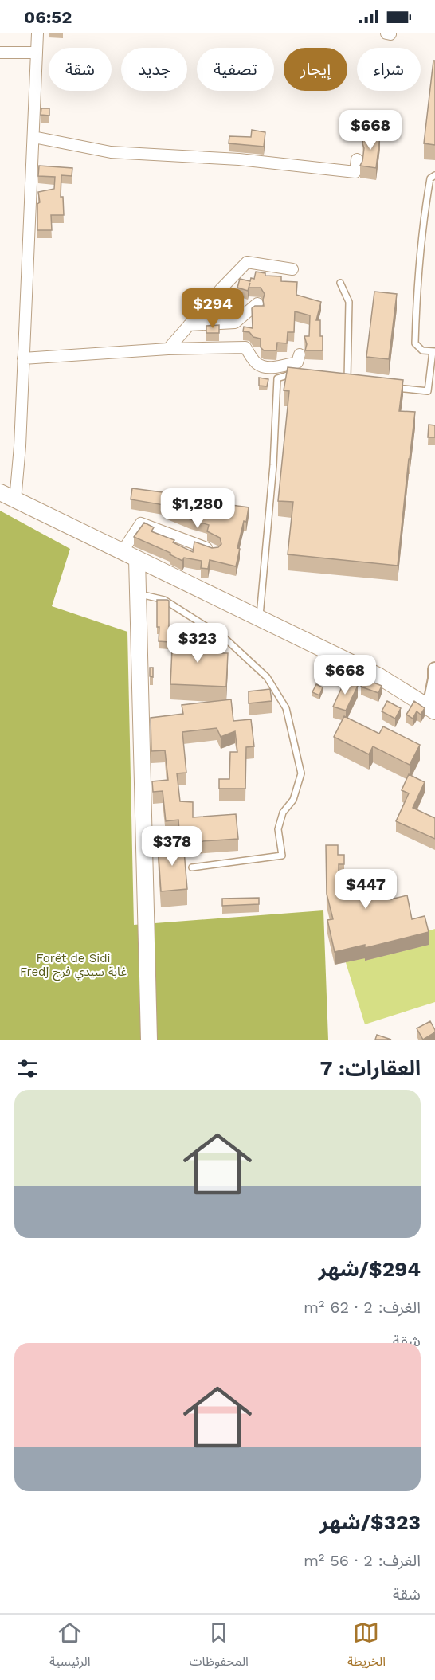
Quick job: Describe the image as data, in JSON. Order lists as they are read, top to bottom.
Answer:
{
  "parks": ["Forêt de Sidi Fredj غابة سيدي فرج"],
  "page": {
    "status": "06:52",
    "chip": [
      "شراء",
      "إيجار",
      "تصفية",
      "جديد",
      "شقة"
    ],
    "price": [
      "$668",
      "$294",
      "$1,280",
      "$323",
      "$668",
      "$378",
      "$447"
    ],
    "heading": "العقارات: 7",
    "list": [
      {
        "name": "$294/شهر",
        "note": "الغرف: 2 · 62 m² · شقة"
      },
      {
        "name": "$323/شهر",
        "note": "الغرف: 2 · 56 m² · شقة"
      }
    ],
    "tabs": ["الخريطة", "المحفوظات", "الرئيسية"]
  }
}
